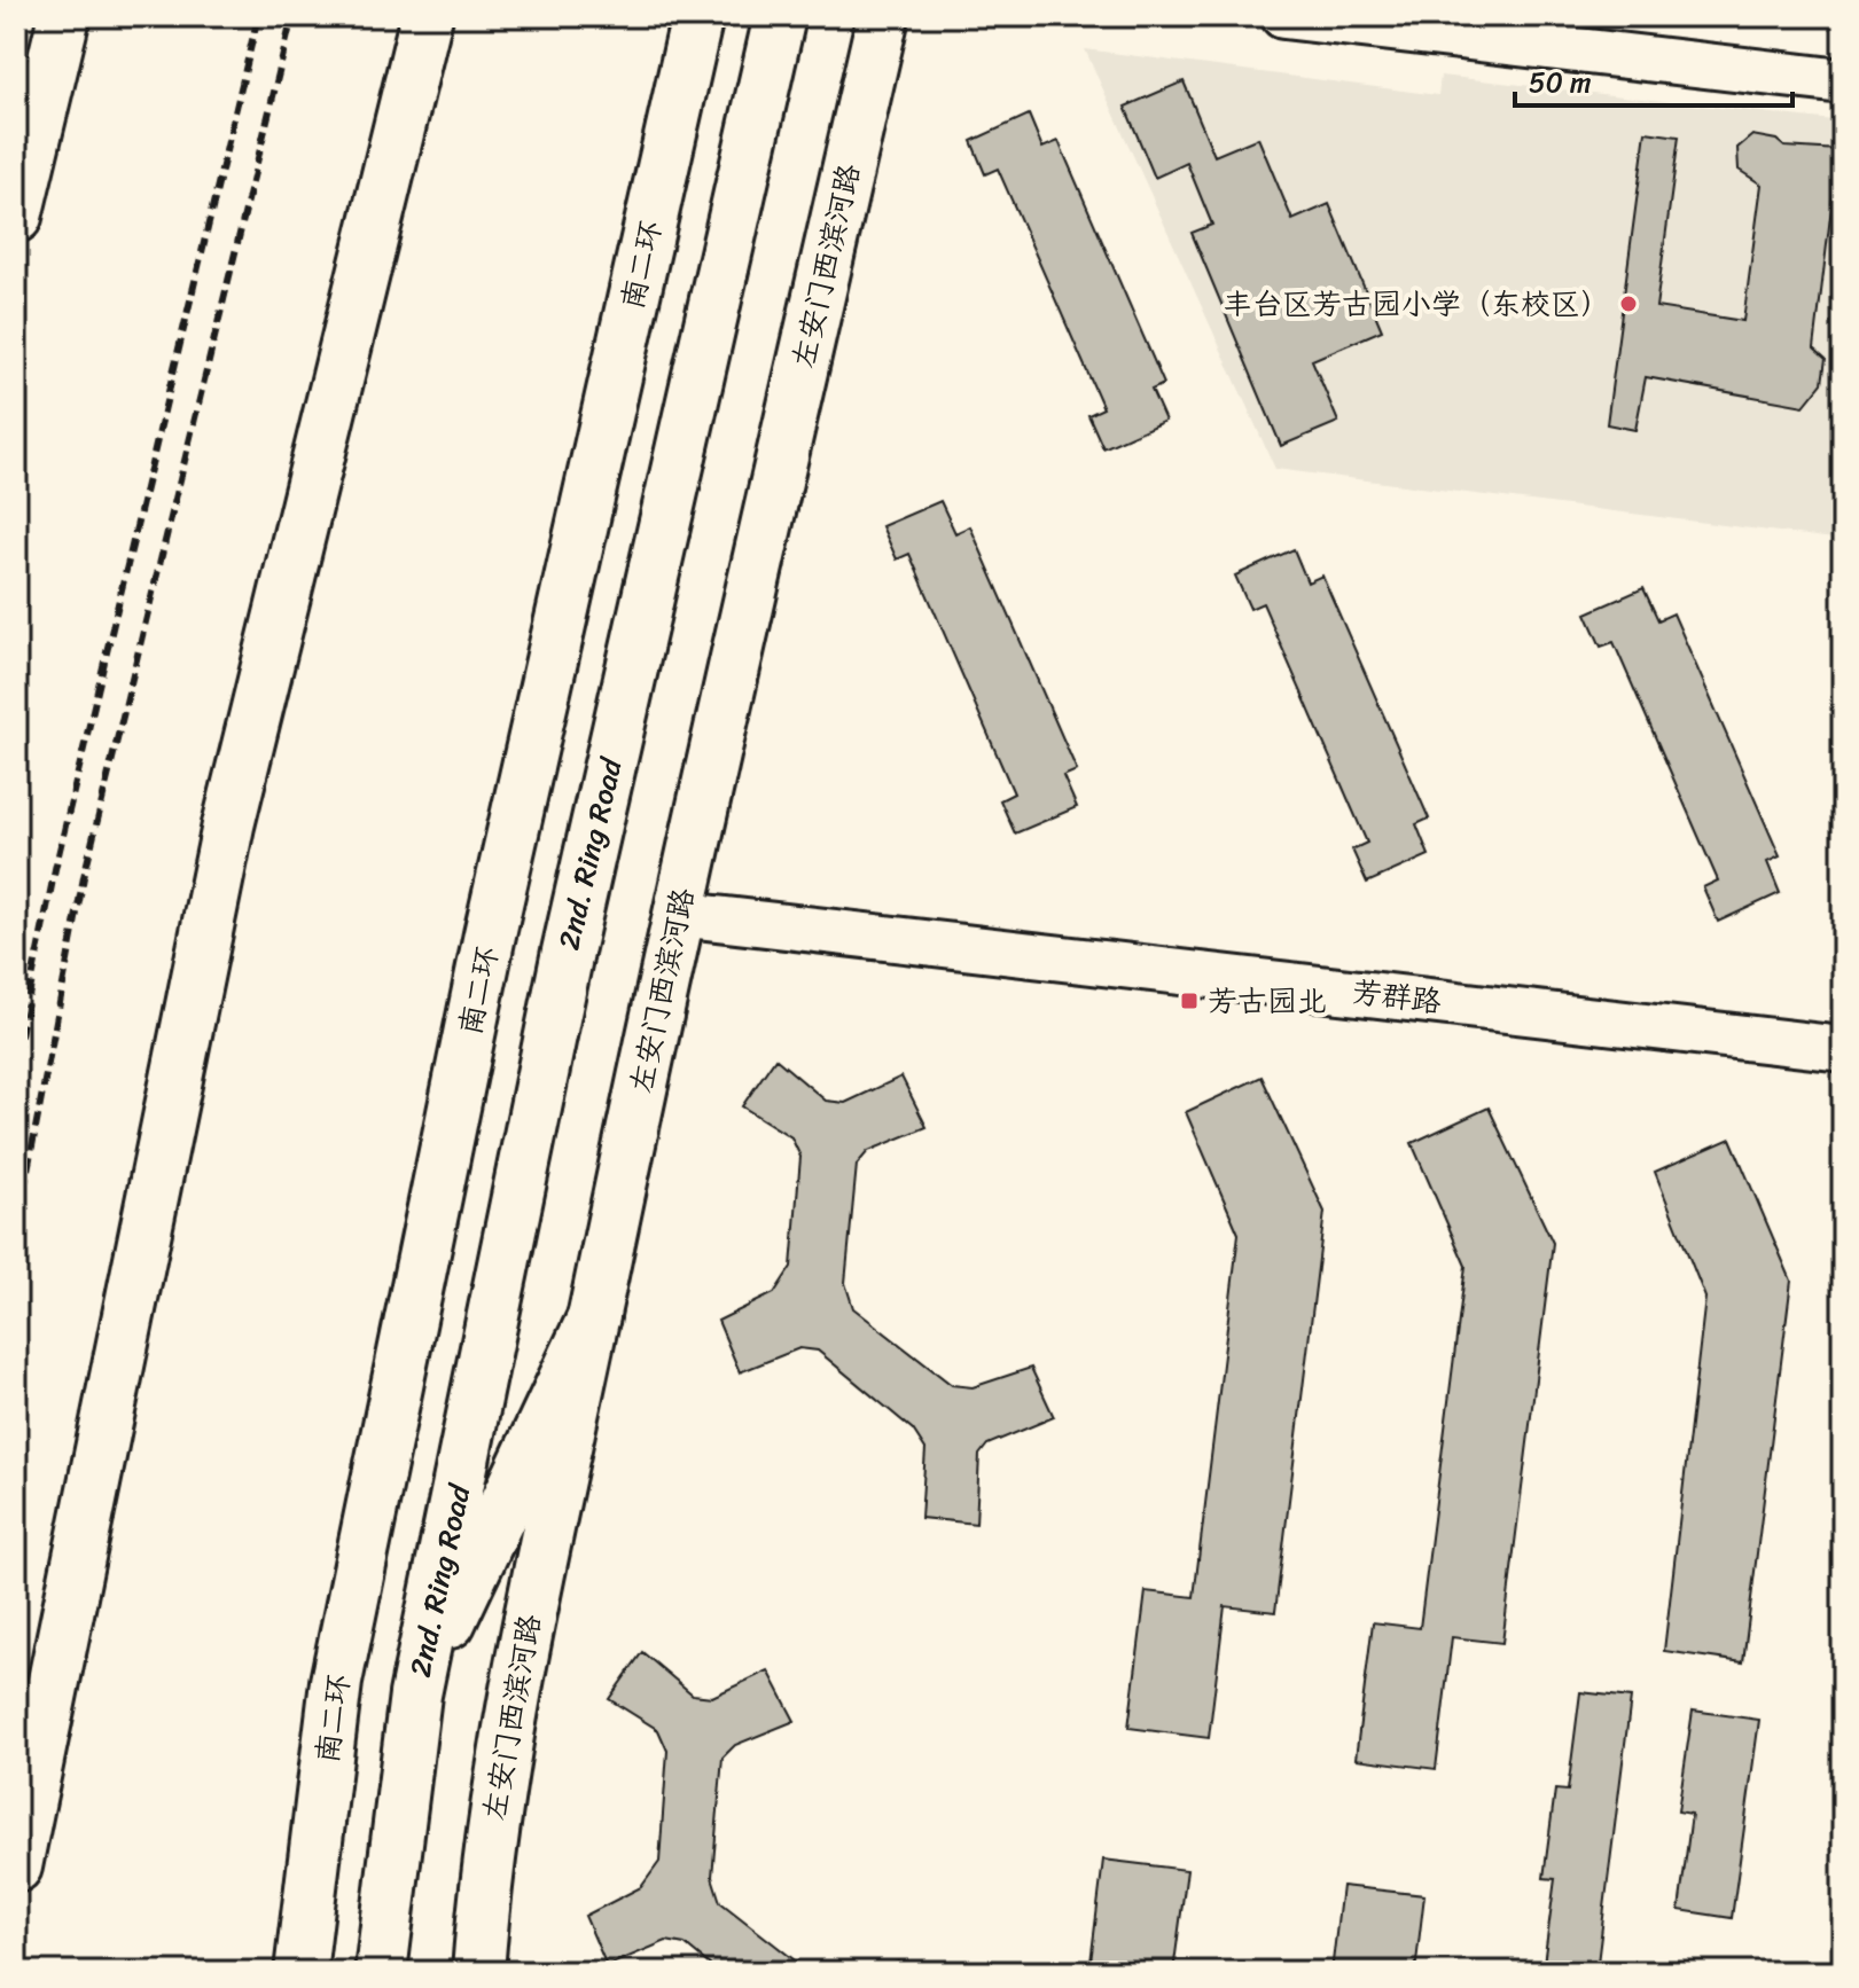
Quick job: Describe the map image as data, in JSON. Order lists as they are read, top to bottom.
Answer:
{
  "streets": {
    "main road": ["南二环", "左安门西滨河路", "2nd. Ring Road"],
    "street": ["芳群路"]
  },
  "crossings": [
    ["左安门西滨河路", "芳群路"]
  ],
  "places": {
    "other": ["丰台区芳古园小学（东校区）"],
    "transit": ["芳古园北"]
  },
  "scale_bar": "50 m"
}
